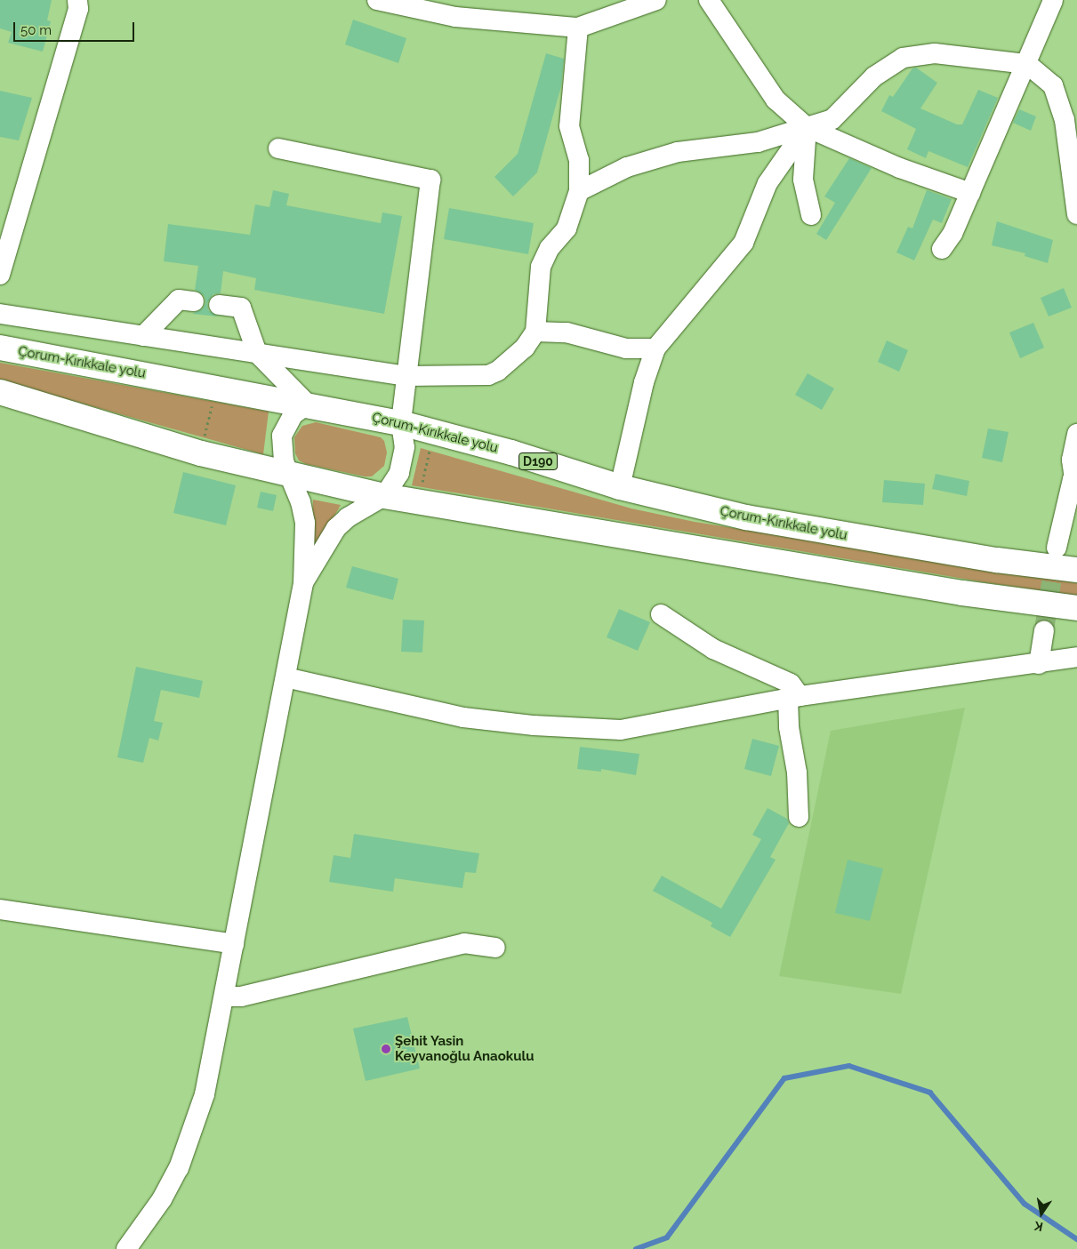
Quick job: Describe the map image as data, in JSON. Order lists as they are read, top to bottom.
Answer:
{
  "streets": {
    "highway": ["Çorum-Kırıkkale yolu", "D190"]
  },
  "places": ["Şehit Yasin Keyvanoğlu Anaokulu"],
  "scale_bar": "50 m",
  "north": "bottom"
}
